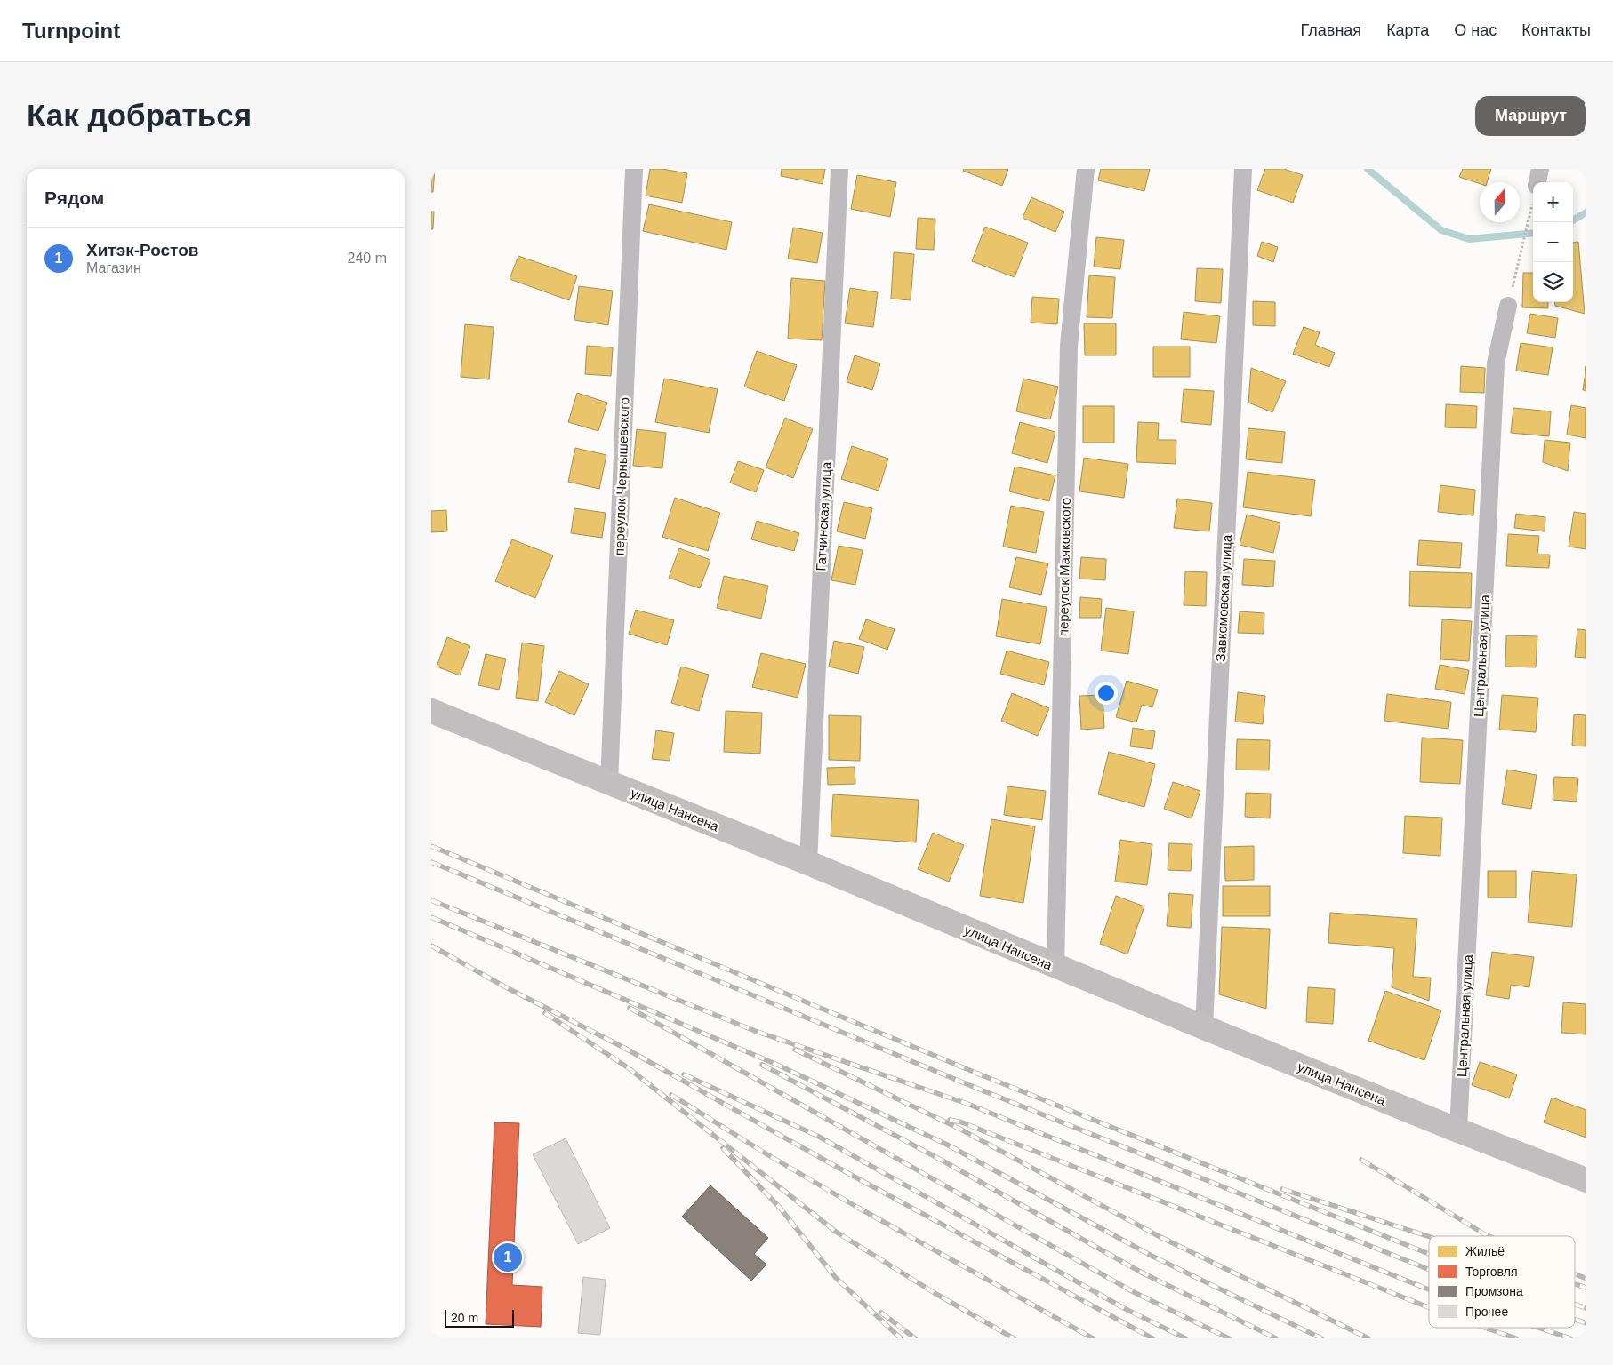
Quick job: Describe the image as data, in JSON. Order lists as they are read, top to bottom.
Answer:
{
  "streets": {
    "main road": ["улица Нансена"],
    "street": [
      "переулок Чернышевского",
      "Гатчинская улица",
      "переулок Маяковского",
      "Завкомовская улица",
      "Центральная улица"
    ]
  },
  "crossings": [
    ["переулок Чернышевского", "улица Нансена"],
    ["Гатчинская улица", "улица Нансена"],
    ["переулок Маяковского", "улица Нансена"],
    ["Завкомовская улица", "улица Нансена"],
    ["Центральная улица", "улица Нансена"]
  ],
  "legend": [
    "Жильё",
    "Торговля",
    "Промзона",
    "Прочее"
  ],
  "scale_bar": "20 m",
  "north": "top",
  "page": {
    "header": "Turnpoint",
    "nav": [
      "Главная",
      "Карта",
      "О нас",
      "Контакты"
    ],
    "buttons": "Маршрут",
    "title": "Как добраться",
    "heading": "Рядом",
    "map_buttons": ["+", "−"],
    "list": [
      {
        "mark": "1",
        "name": "Хитэк-Ростов",
        "note": "Магазин",
        "value": "240 m"
      }
    ],
    "pins": "1",
    "scale": "20 m"
  }
}
